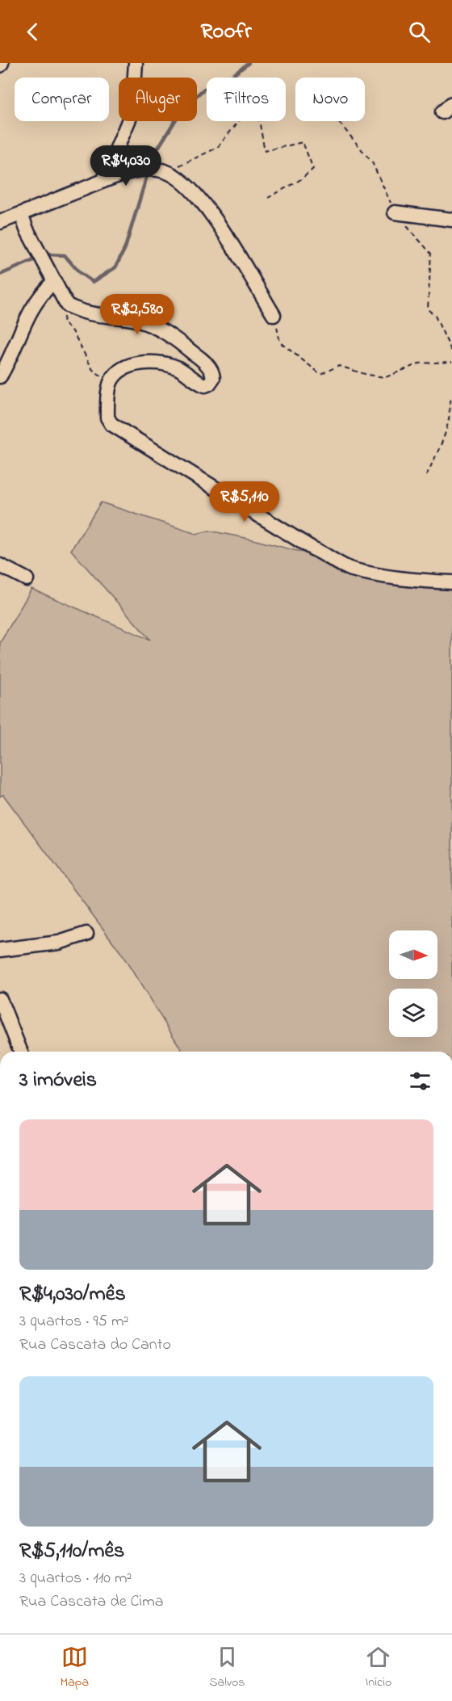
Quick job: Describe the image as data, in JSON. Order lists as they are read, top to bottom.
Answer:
{
  "north": "right",
  "page": {
    "header": "Roofr",
    "chip": [
      "Comprar",
      "Alugar",
      "Filtros",
      "Novo"
    ],
    "price": ["R$4,030", "R$2,580", "R$5,110"],
    "heading": "3 imóveis",
    "list": [
      {
        "name": "R$4,030/mês",
        "note": "3 quartos · 95 m² · Rua Cascata do Canto"
      },
      {
        "name": "R$5,110/mês",
        "note": "3 quartos · 110 m² · Rua Cascata de Cima"
      }
    ],
    "tabs": ["Mapa", "Salvos", "Início"]
  }
}
